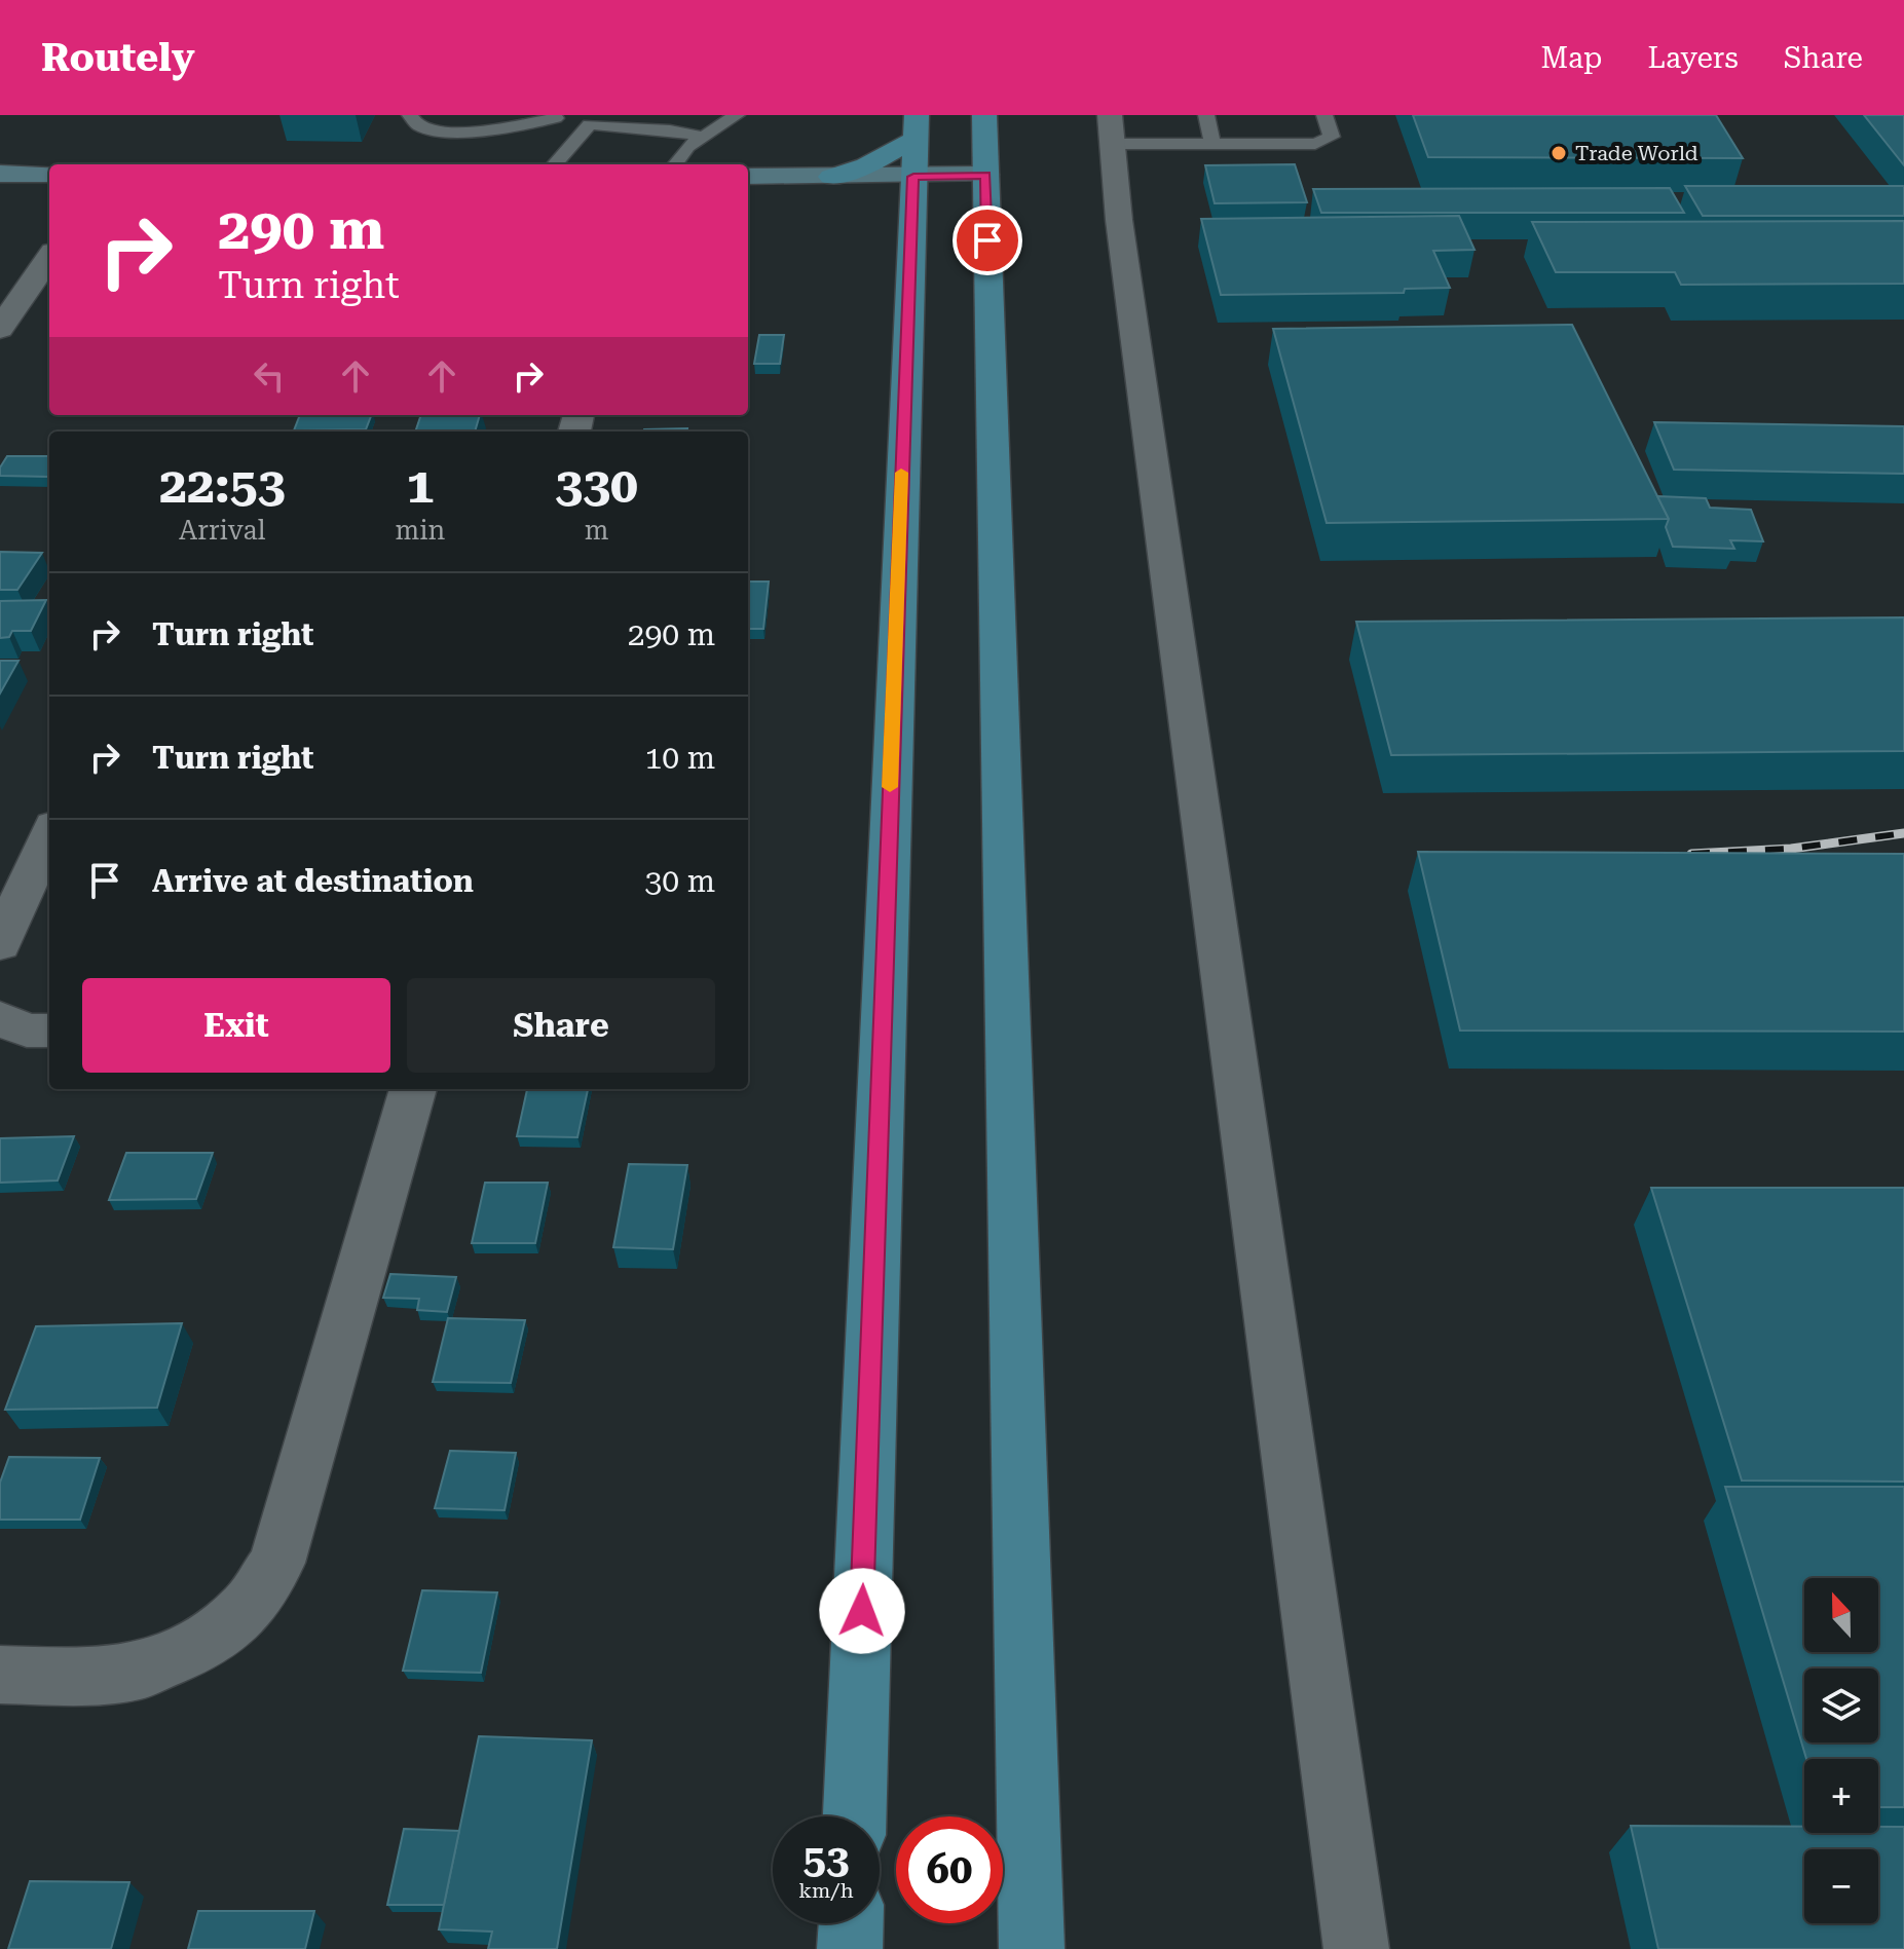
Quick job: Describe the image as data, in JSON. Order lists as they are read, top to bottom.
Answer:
{
  "places": ["Trade World"],
  "north": "top",
  "page": {
    "header": "Routely",
    "nav": ["Map", "Layers", "Share"],
    "turn": ["290 m", "Turn right"],
    "eta": [
      "22:53",
      "Arrival",
      "1",
      "min",
      "330",
      "m"
    ],
    "list": [
      {
        "name": "Turn right",
        "value": "290 m"
      },
      {
        "name": "Turn right",
        "value": "10 m"
      },
      {
        "name": "Arrive at destination",
        "value": "30 m"
      }
    ],
    "buttons": ["Exit", "Share"],
    "map_buttons": ["+", "−"],
    "speed": "53 km/h",
    "limit": "60"
  }
}
